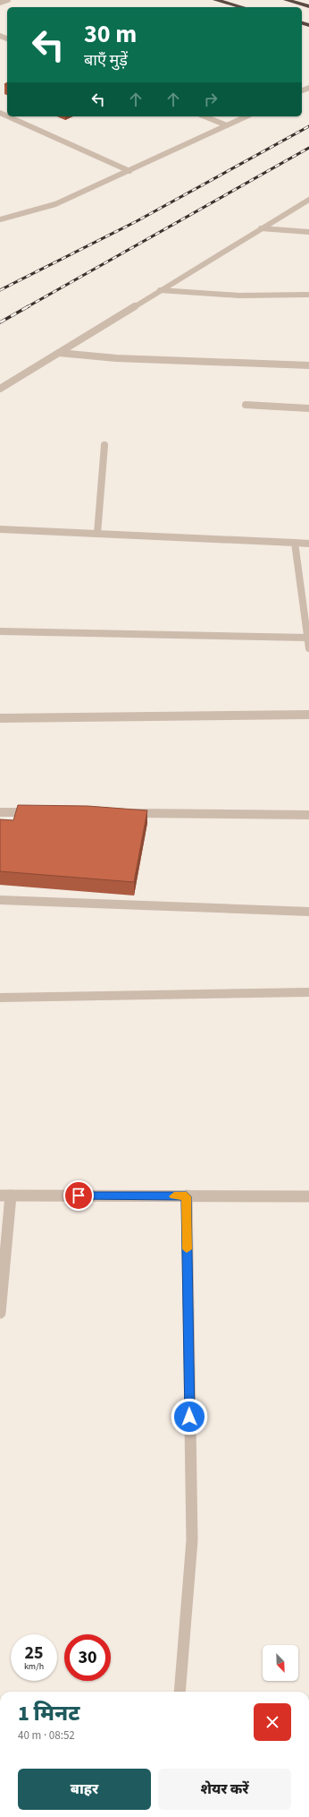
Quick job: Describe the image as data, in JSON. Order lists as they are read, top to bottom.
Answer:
{
  "north": "bottom right",
  "page": {
    "turn": ["30 m", "बाएँ मुड़ें"],
    "speed": "25 km/h",
    "limit": "30",
    "heading": ["1 मिनट", "40 m · 08:52"],
    "buttons": ["बाहर", "शेयर करें"]
  }
}
